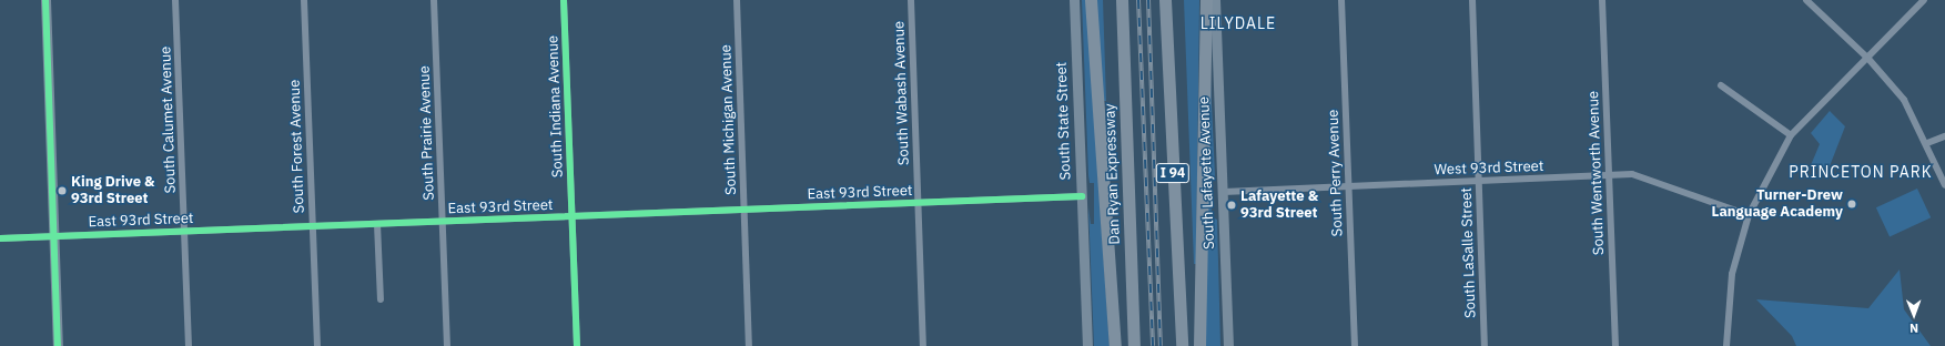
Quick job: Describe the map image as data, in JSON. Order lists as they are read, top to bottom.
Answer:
{
  "streets": {
    "highway": ["I 94", "Dan Ryan Expressway"],
    "main road": ["South State Street", "South Lafayette Avenue"],
    "street": [
      "South Wabash Avenue",
      "South Indiana Avenue",
      "South Calumet Avenue",
      "South Michigan Avenue",
      "South Prairie Avenue",
      "South Forest Avenue",
      "West 93rd Street",
      "South Perry Avenue",
      "South Wentworth Avenue",
      "East 93rd Street",
      "South LaSalle Street"
    ]
  },
  "crossings": [
    ["South Wabash Avenue", "East 93rd Street"],
    ["South Indiana Avenue", "East 93rd Street"],
    ["South Calumet Avenue", "East 93rd Street"],
    ["South Michigan Avenue", "East 93rd Street"],
    ["South State Street", "East 93rd Street"],
    ["South Prairie Avenue", "East 93rd Street"],
    ["South Forest Avenue", "East 93rd Street"],
    ["West 93rd Street", "South Lafayette Avenue"],
    ["West 93rd Street", "South Perry Avenue"],
    ["West 93rd Street", "South Wentworth Avenue"],
    ["West 93rd Street", "South LaSalle Street"]
  ],
  "districts": ["LILYDALE", "PRINCETON PARK"],
  "places": ["King Drive & 93rd Street", "Turner-Drew Language Academy", "Lafayette & 93rd Street"],
  "north": "bottom"
}
